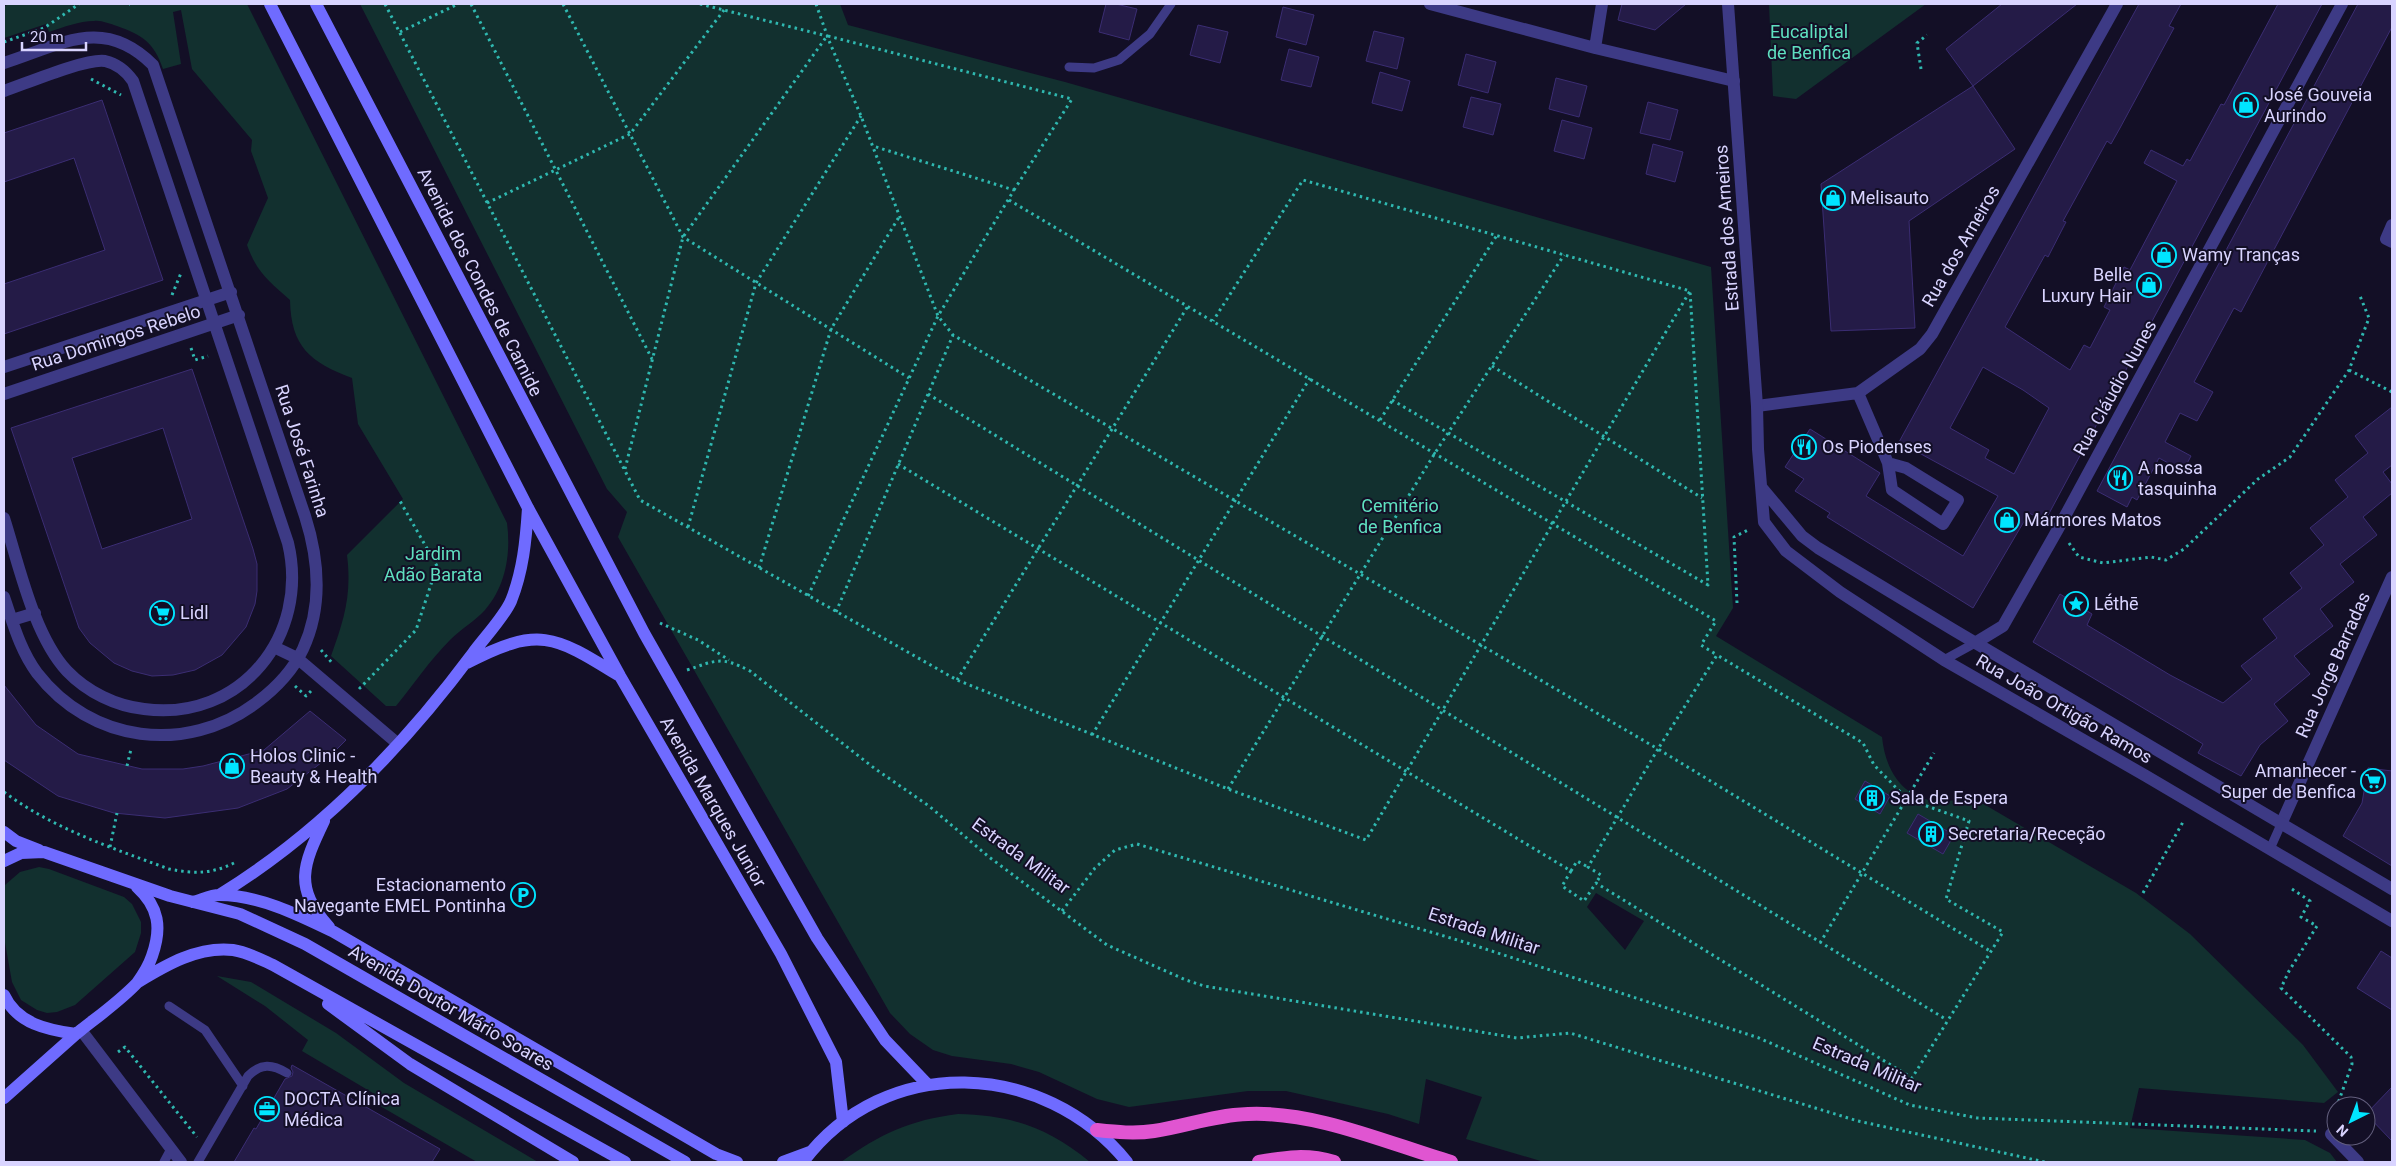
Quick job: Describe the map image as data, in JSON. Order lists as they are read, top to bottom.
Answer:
{
  "streets": {
    "main road": ["Avenida dos Condes de Carnide", "Avenida Marques Junior", "Avenida Doutor Mário Soares"],
    "street": [
      "Estrada dos Arneiros",
      "Rua dos Arneiros",
      "Rua Domingos Rebelo",
      "Rua Cláudio Nunes",
      "Rua José Farinha",
      "Rua Jorge Barradas",
      "Rua João Ortigão Ramos"
    ],
    "path": ["Estrada Militar"]
  },
  "crossings": [
    ["Estrada dos Arneiros", "Rua dos Arneiros"],
    ["Estrada dos Arneiros", "Rua João Ortigão Ramos"],
    ["Avenida dos Condes de Carnide", "Avenida Marques Junior"],
    ["Rua Domingos Rebelo", "Rua José Farinha"],
    ["Rua Cláudio Nunes", "Rua João Ortigão Ramos"],
    ["Rua Jorge Barradas", "Rua João Ortigão Ramos"]
  ],
  "parks": ["Eucaliptal de Benfica", "Cemitério de Benfica", "Jardim Adão Barata"],
  "places": {
    "shop": [
      "José Gouveia Aurindo",
      "Melisauto",
      "Wamy Tranças",
      "Belle Luxury Hair",
      "Mármores Matos",
      "Holos Clinic - Beauty & Health"
    ],
    "restaurant": ["Os Piodenses", "A nossa tasquinha"],
    "place": ["Lḗthē"],
    "supermarket": ["Lidl", "Amanhecer - Super de Benfica"],
    "building": ["Sala de Espera", "Secretaria/Receção"],
    "parking": ["Estacionamento Navegante EMEL Pontinha"],
    "office": ["DOCTA Clínica Médica"]
  },
  "scale_bar": "20 m",
  "north": "bottom left"
}
